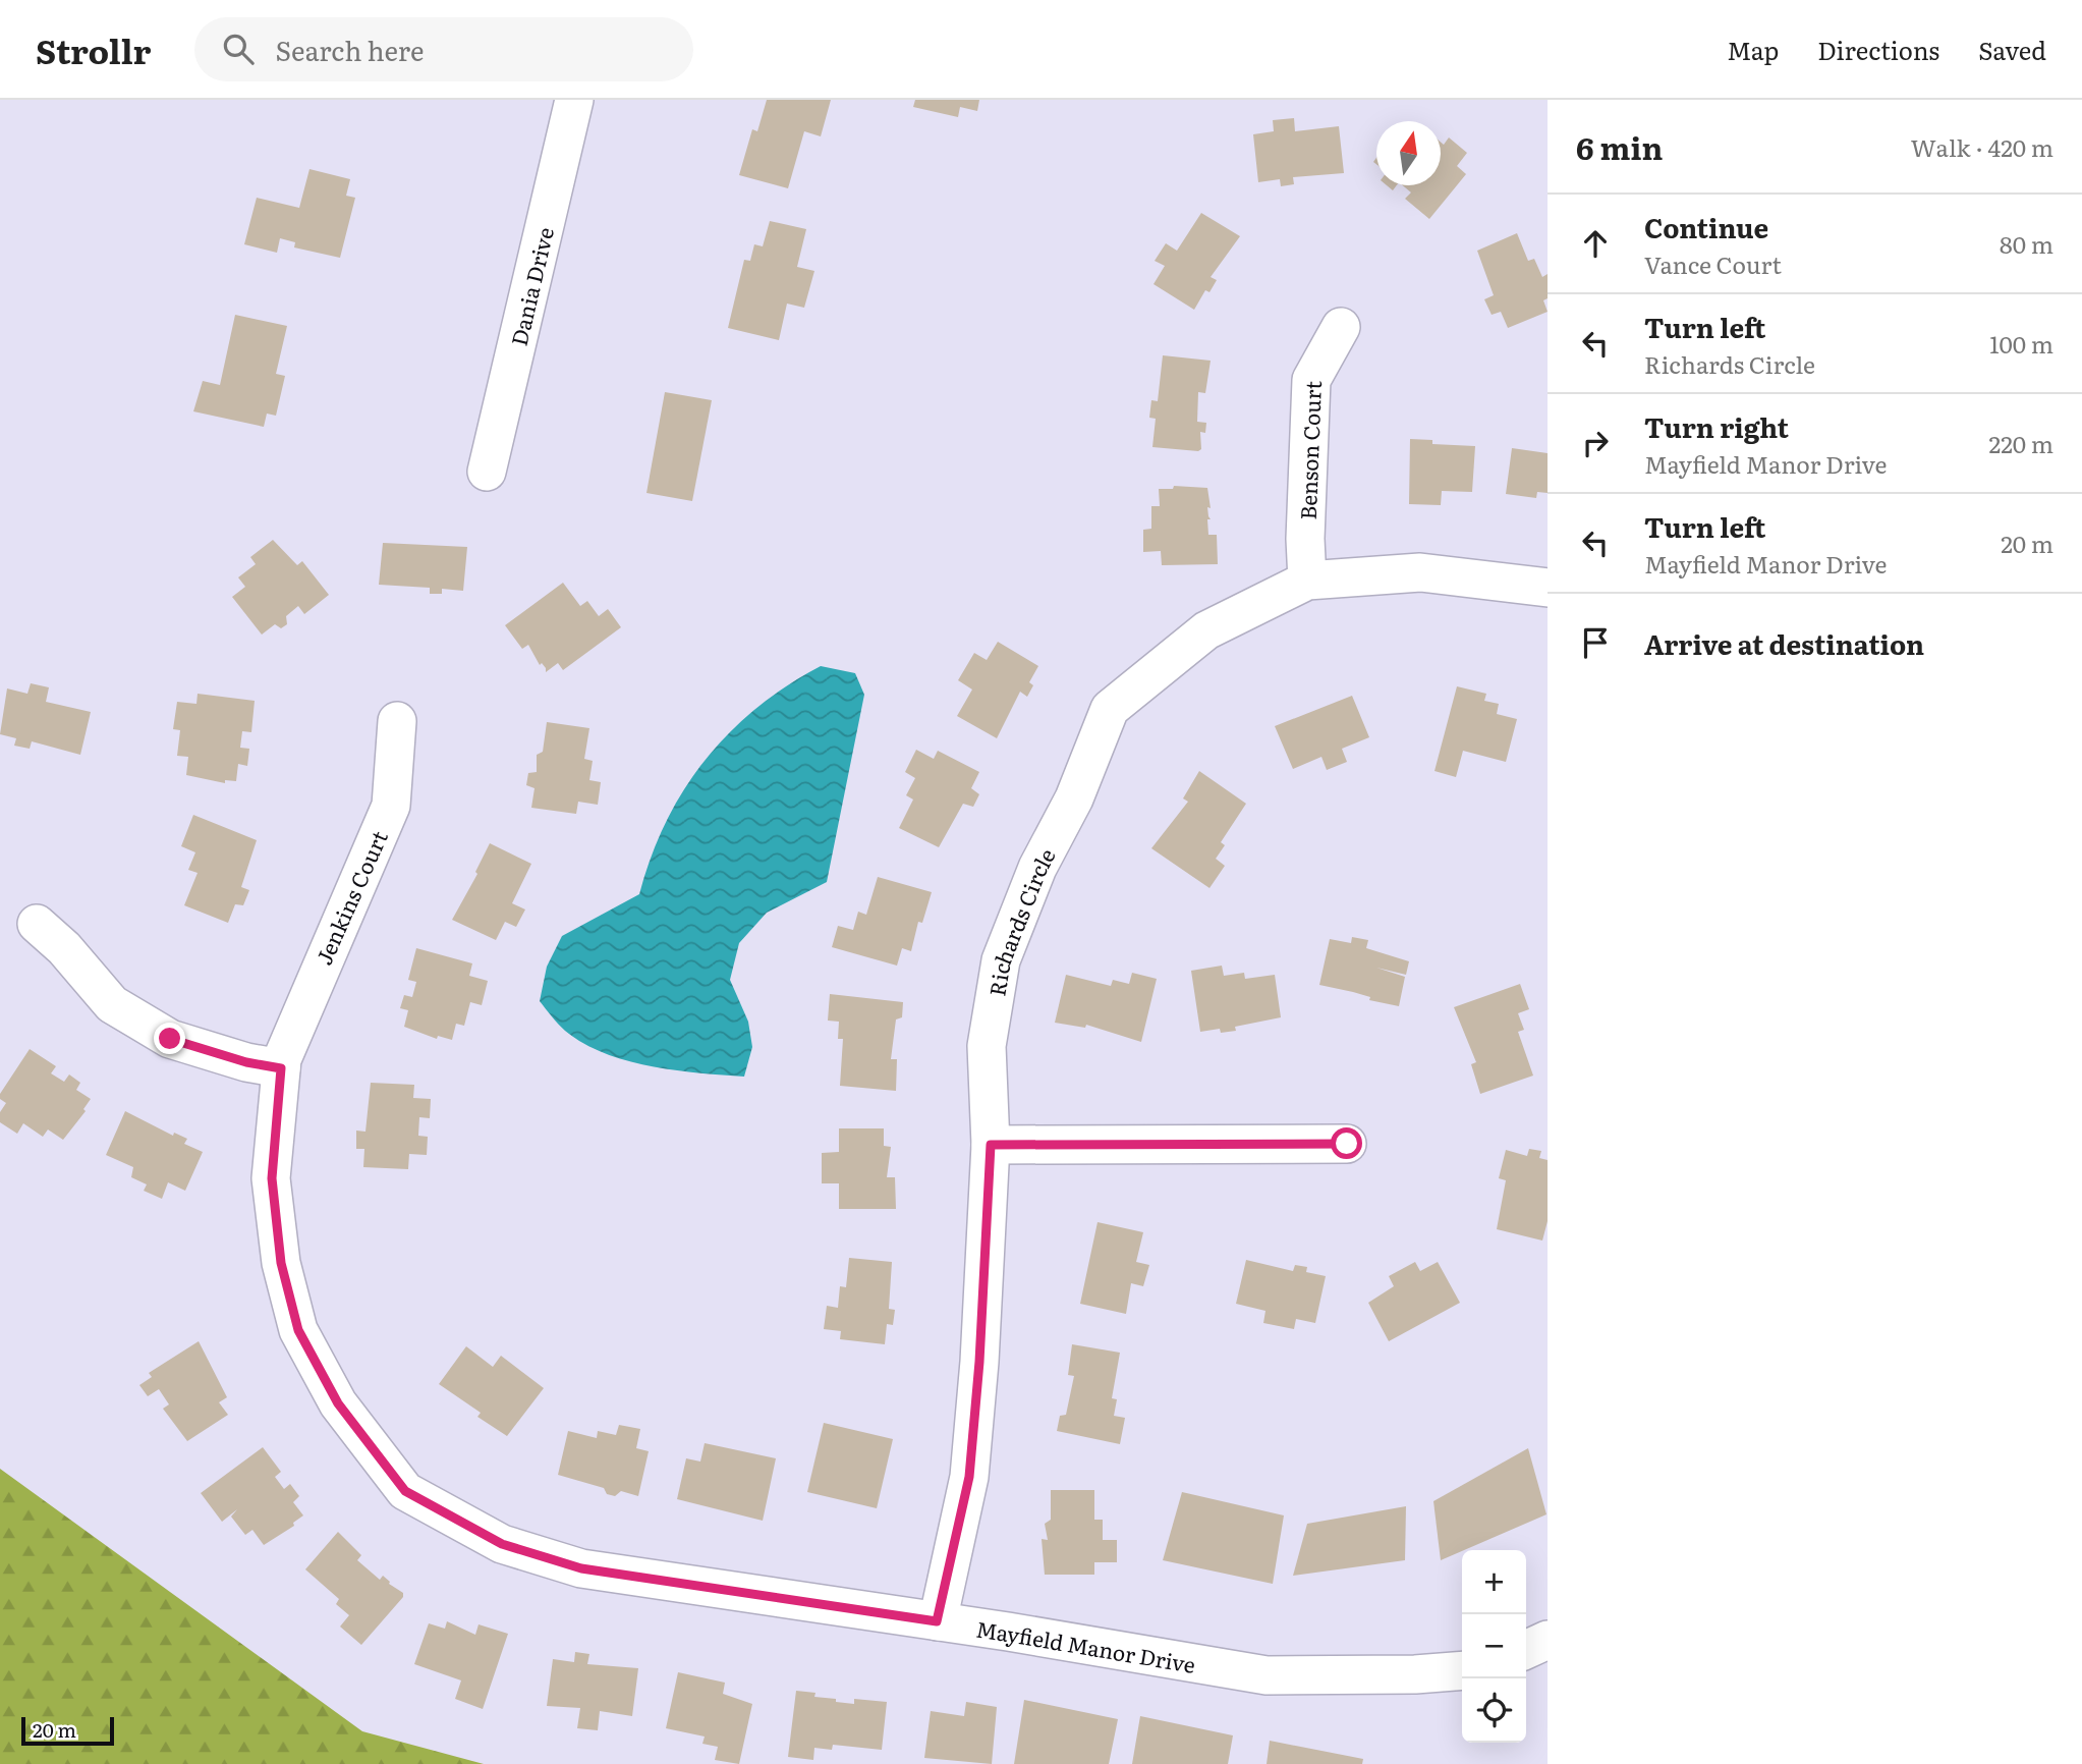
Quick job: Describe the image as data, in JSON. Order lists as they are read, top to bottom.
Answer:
{
  "streets": {
    "street": [
      "Dania Drive",
      "Benson Court",
      "Jenkins Court",
      "Richards Circle",
      "Mayfield Manor Drive"
    ]
  },
  "crossings": [
    ["Benson Court", "Richards Circle"],
    ["Jenkins Court", "Mayfield Manor Drive"],
    ["Richards Circle", "Mayfield Manor Drive"]
  ],
  "scale_bar": "20 m",
  "north": "top",
  "page": {
    "header": "Strollr",
    "search": "Search here",
    "nav": ["Map", "Directions", "Saved"],
    "heading": ["6 min", "Walk · 420 m"],
    "list": [
      ["Continue", "Vance Court", "80 m"],
      ["Turn left", "Richards Circle", "100 m"],
      ["Turn right", "Mayfield Manor Drive", "220 m"],
      ["Turn left", "Mayfield Manor Drive", "20 m"],
      "Arrive at destination"
    ],
    "map_buttons": ["+", "−"],
    "scale": "20 m"
  }
}
